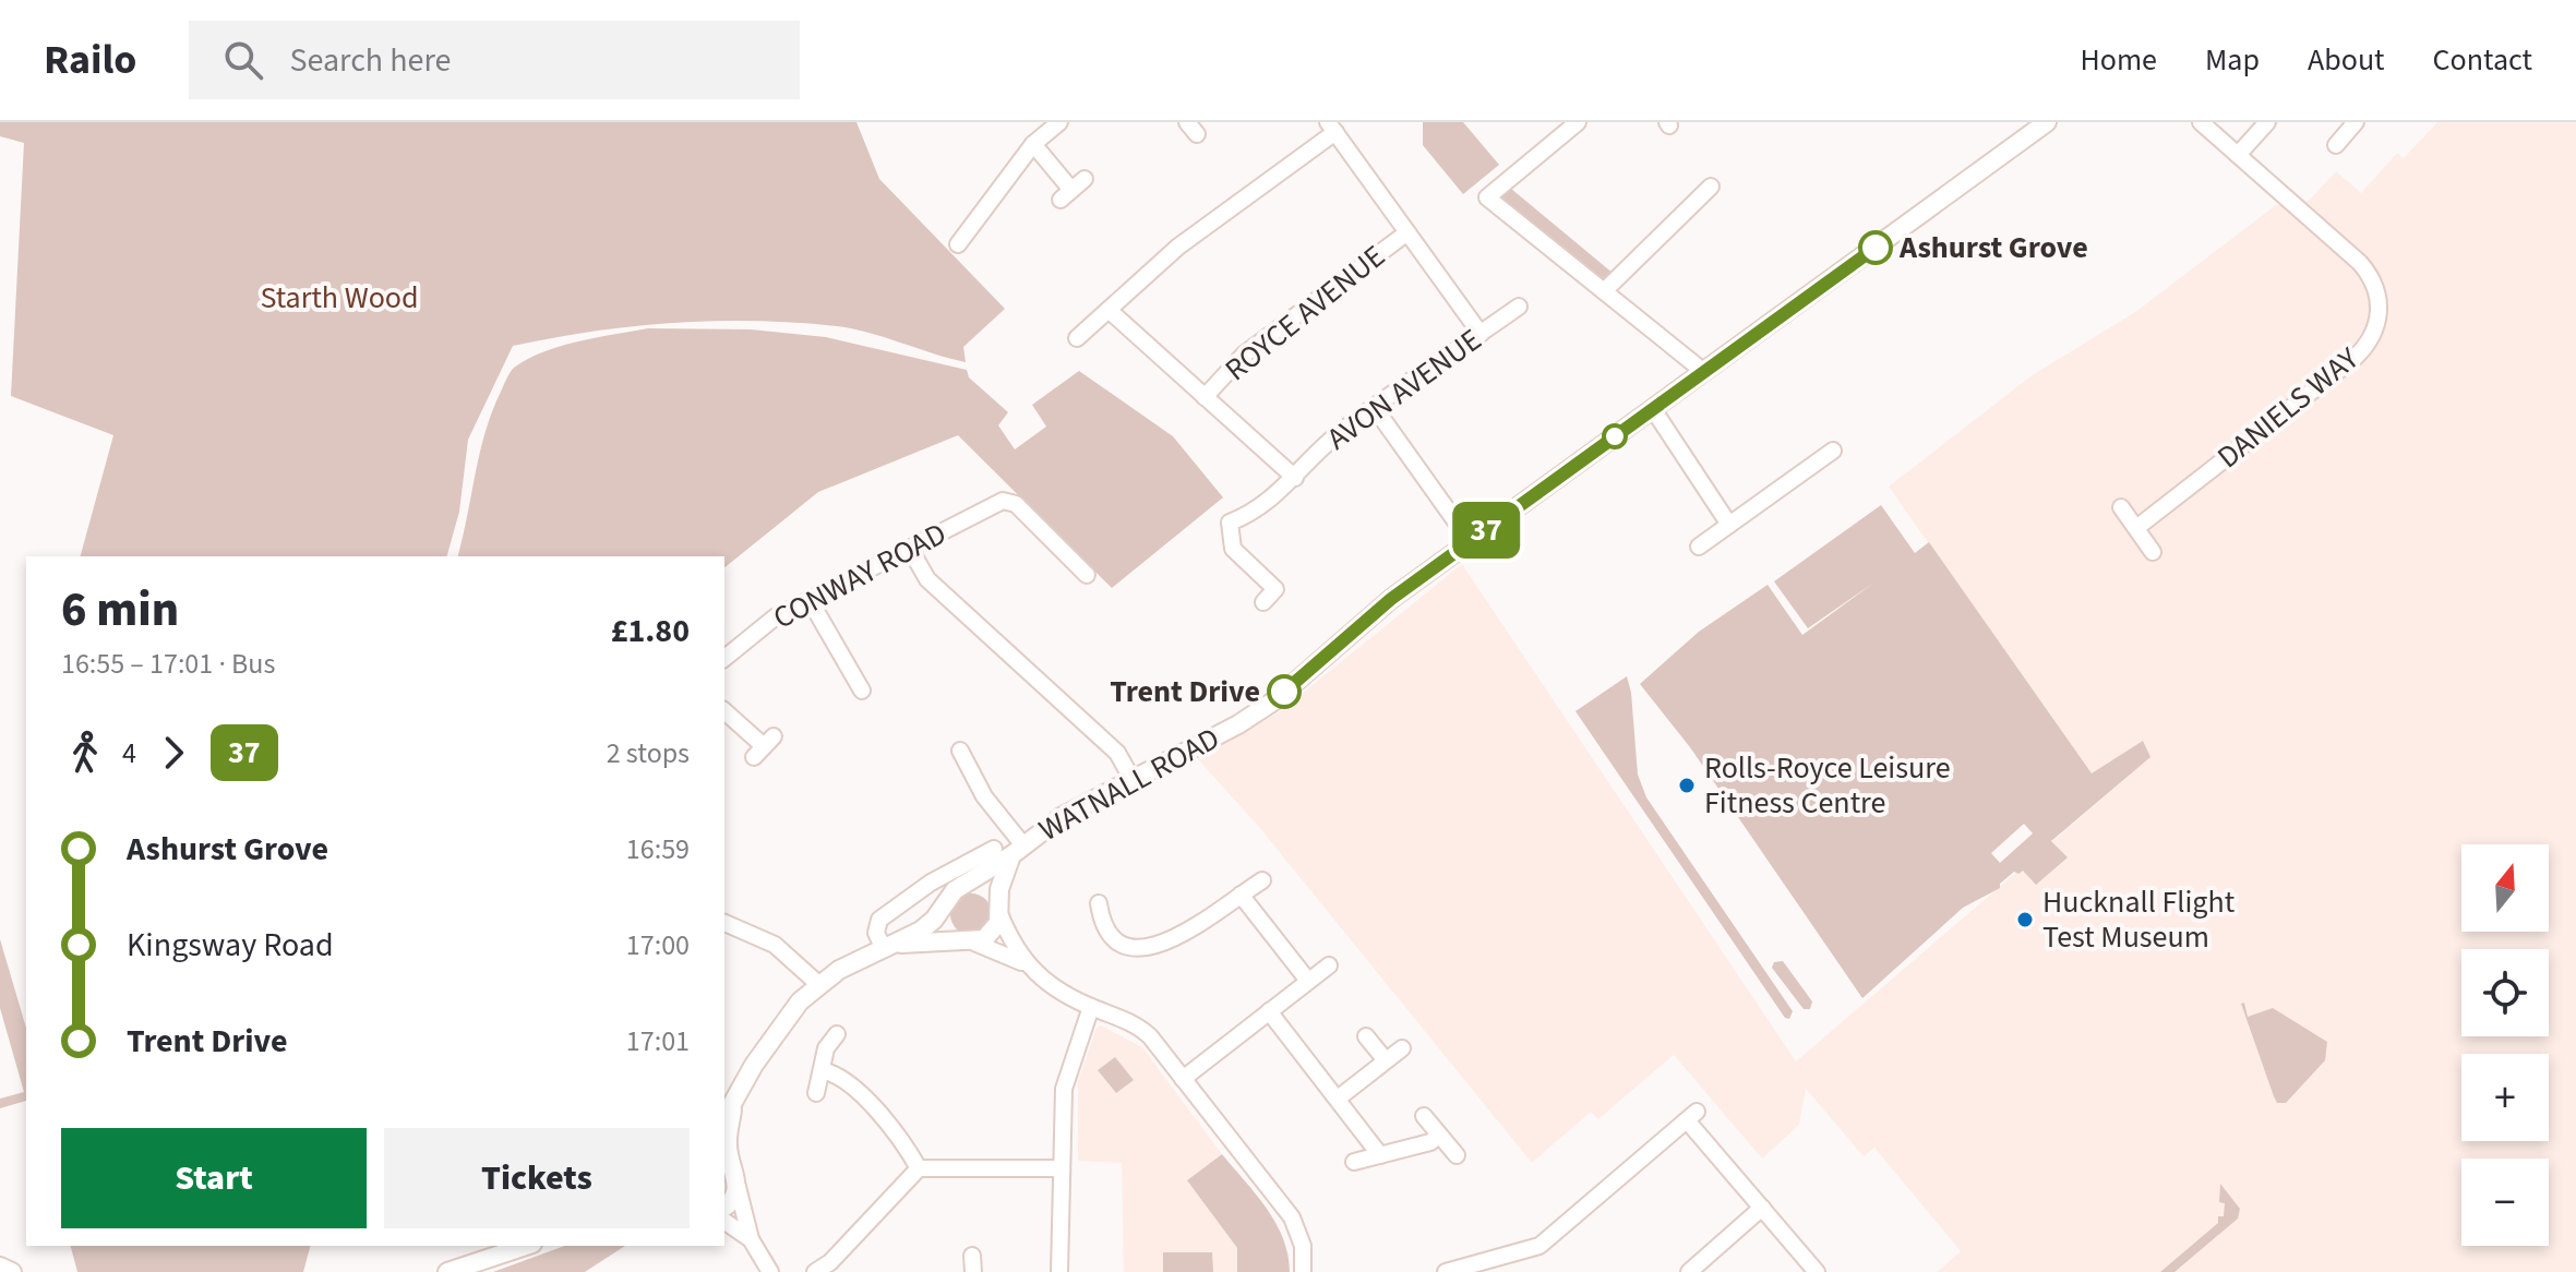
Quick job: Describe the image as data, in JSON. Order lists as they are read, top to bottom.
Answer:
{
  "streets": {
    "main road": ["WATNALL ROAD"],
    "street": [
      "ROYCE AVENUE",
      "AVON AVENUE",
      "DANIELS WAY",
      "CONWAY ROAD"
    ]
  },
  "parks": ["Starth Wood"],
  "places": [
    "Ashurst Grove",
    "Trent Drive",
    "Rolls-Royce Leisure Fitness Centre",
    "Hucknall Flight Test Museum"
  ],
  "lines": ["bus line 37"],
  "north": "top",
  "page": {
    "header": "Railo",
    "search": "Search here",
    "nav": [
      "Home",
      "Map",
      "About",
      "Contact"
    ],
    "on_map": "37",
    "heading": ["6 min", "16:55 – 17:01 · Bus", "£1.80"],
    "legs": ["4", "37", "2 stops"],
    "list": [
      {
        "name": "Ashurst Grove",
        "value": "16:59"
      },
      {
        "name": "Kingsway Road",
        "value": "17:00"
      },
      {
        "name": "Trent Drive",
        "value": "17:01"
      }
    ],
    "map_buttons": ["+", "−"],
    "buttons": ["Start", "Tickets"]
  }
}
